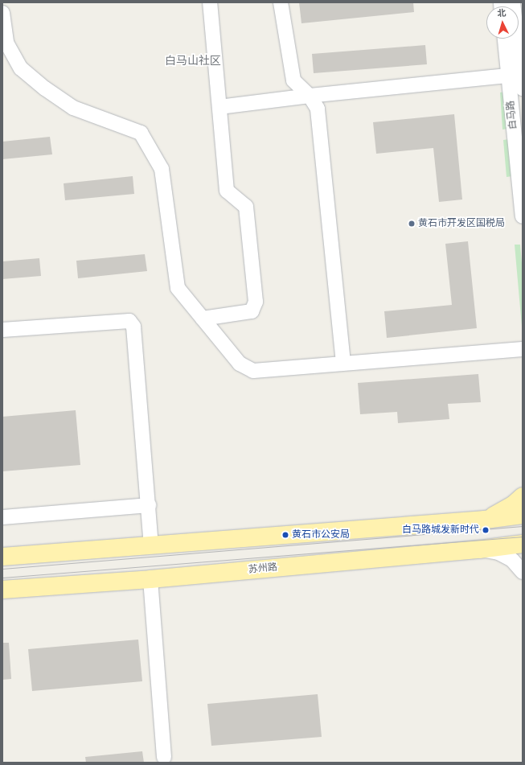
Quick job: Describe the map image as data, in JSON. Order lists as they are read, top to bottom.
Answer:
{
  "streets": {
    "main road": ["苏州路"],
    "street": ["白马路"]
  },
  "districts": ["白马山社区"],
  "places": ["黄石市开发区国税局", "白马路城发新时代", "黄石市公安局"],
  "north": "top"
}
